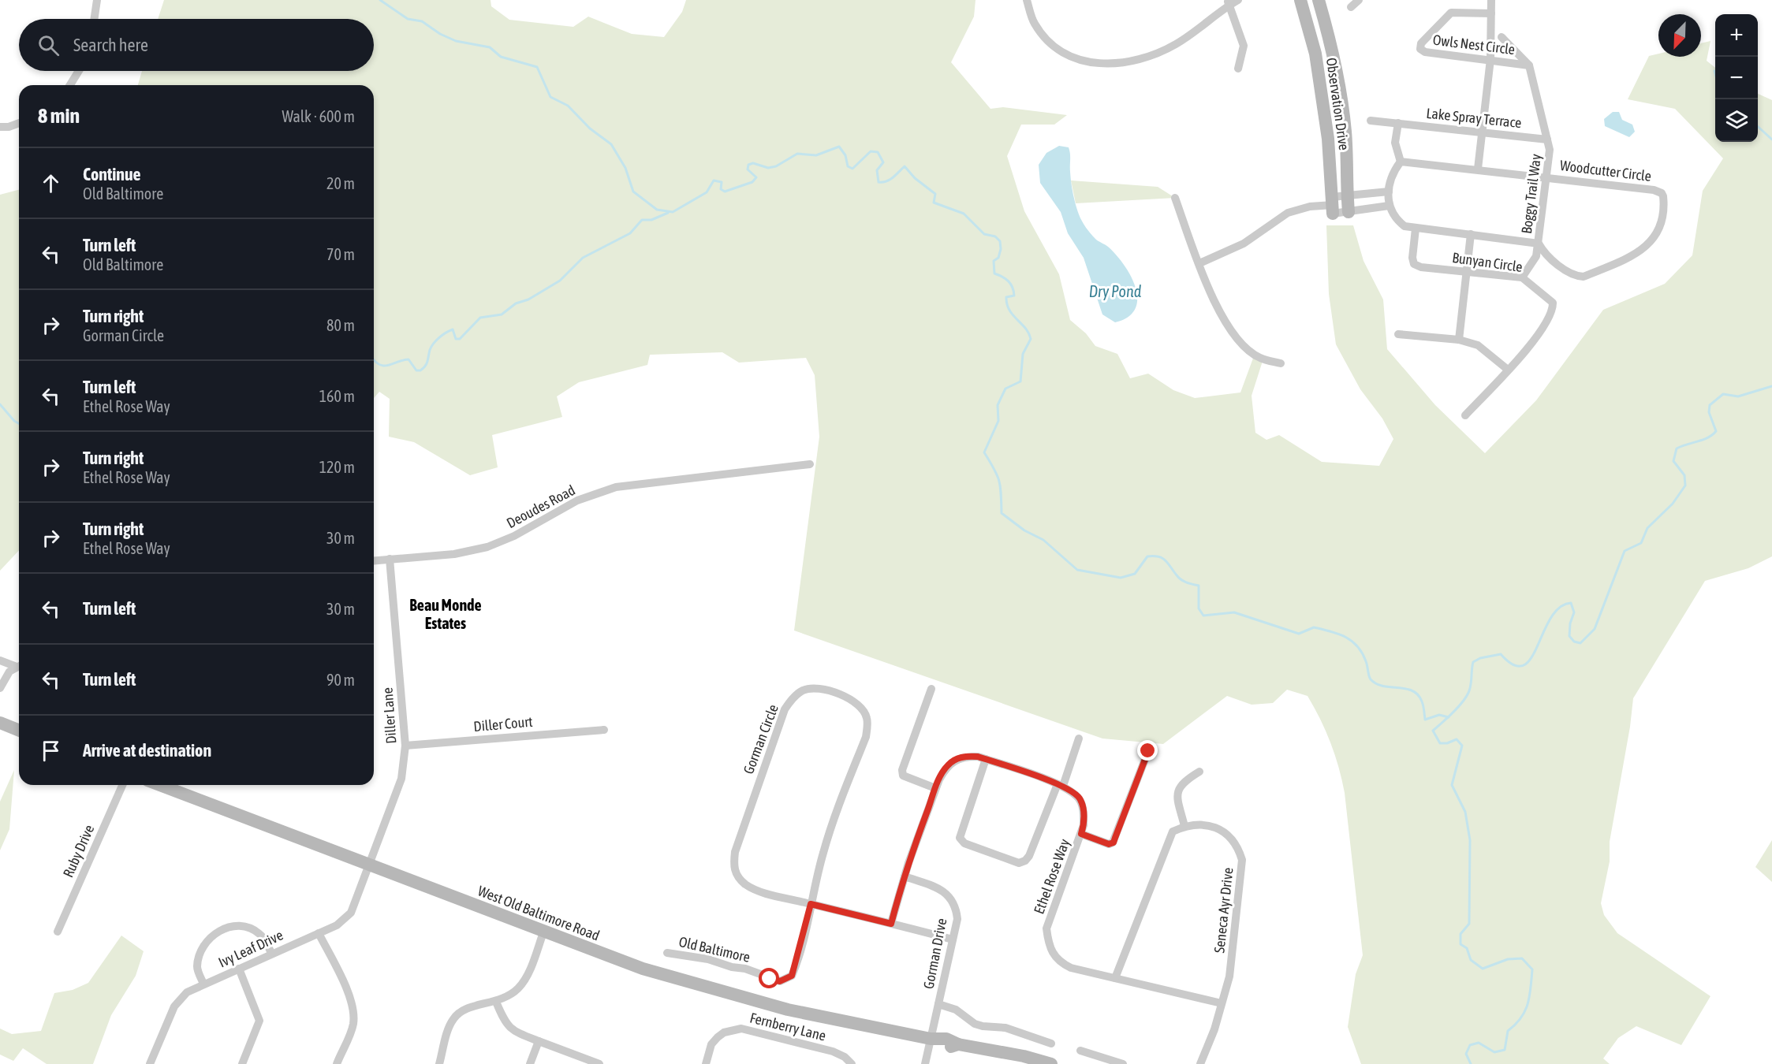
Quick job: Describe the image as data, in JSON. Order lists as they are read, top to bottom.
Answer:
{
  "streets": {
    "street": [
      "Owls Nest Circle",
      "Observation Drive",
      "Lake Spray Terrace",
      "Woodcutter Circle",
      "Boggy Trail Way",
      "Bunyan Circle",
      "Deoudes Road",
      "Diller Lane",
      "Diller Court",
      "Gorman Circle",
      "Ruby Drive",
      "Ethel Rose Way",
      "Seneca Ayr Drive",
      "West Old Baltimore Road",
      "Ivy Leaf Drive",
      "Old Baltimore",
      "Gorman Drive",
      "Fernberry Lane"
    ]
  },
  "crossings": [
    ["Owls Nest Circle", "Boggy Trail Way"],
    ["Lake Spray Terrace", "Boggy Trail Way"],
    ["Woodcutter Circle", "Boggy Trail Way"],
    ["Boggy Trail Way", "Bunyan Circle"],
    ["Deoudes Road", "Diller Lane"],
    ["Diller Lane", "Diller Court"],
    ["Diller Lane", "West Old Baltimore Road"],
    ["Diller Lane", "Ivy Leaf Drive"],
    ["Gorman Circle", "Ethel Rose Way"],
    ["Gorman Circle", "Old Baltimore"],
    ["Gorman Circle", "Gorman Drive"],
    ["Ethel Rose Way", "Seneca Ayr Drive"],
    ["Ethel Rose Way", "Gorman Drive"],
    ["West Old Baltimore Road", "Ivy Leaf Drive"],
    ["West Old Baltimore Road", "Gorman Drive"]
  ],
  "districts": ["Beau Monde Estates"],
  "water": ["Dry Pond"],
  "north": "bottom left",
  "page": {
    "map_buttons": ["+", "−"],
    "search": "Search here",
    "heading": ["8 min", "Walk · 600 m"],
    "list": [
      ["Continue", "Old Baltimore", "20 m"],
      ["Turn left", "Old Baltimore", "70 m"],
      ["Turn right", "Gorman Circle", "80 m"],
      ["Turn left", "Ethel Rose Way", "160 m"],
      ["Turn right", "Ethel Rose Way", "120 m"],
      ["Turn right", "Ethel Rose Way", "30 m"],
      ["Turn left", "30 m"],
      ["Turn left", "90 m"],
      "Arrive at destination"
    ]
  }
}
